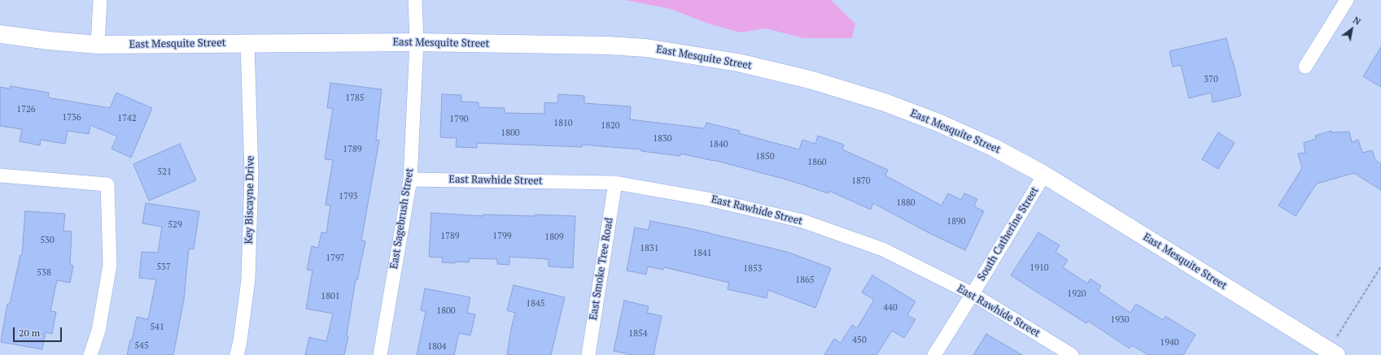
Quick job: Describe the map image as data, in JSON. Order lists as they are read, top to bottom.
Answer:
{
  "streets": {
    "street": [
      "East Mesquite Street",
      "East Rawhide Street",
      "Key Biscayne Drive",
      "East Sagebrush Street",
      "South Catherine Street",
      "East Smoke Tree Road"
    ]
  },
  "crossings": [
    ["East Mesquite Street", "Key Biscayne Drive"],
    ["East Mesquite Street", "East Sagebrush Street"],
    ["East Mesquite Street", "South Catherine Street"],
    ["East Rawhide Street", "East Sagebrush Street"],
    ["East Rawhide Street", "South Catherine Street"],
    ["East Rawhide Street", "East Smoke Tree Road"]
  ],
  "house_numbers": [
    "370",
    "1785",
    "1726",
    "1736",
    "1742",
    "1790",
    "1810",
    "1820",
    "1800",
    "1830",
    "1840",
    "1789",
    "1850",
    "1860",
    "521",
    "1870",
    "1793",
    "1880",
    "1890",
    "529",
    "1789",
    "1799",
    "1809",
    "530",
    "1831",
    "1841",
    "1797",
    "537",
    "1910",
    "1853",
    "538",
    "1865",
    "1920",
    "1801",
    "1845",
    "440",
    "1800",
    "1930",
    "541",
    "1854",
    "450",
    "1940",
    "545",
    "1804"
  ],
  "scale_bar": "20 m",
  "north": "top right"
}
